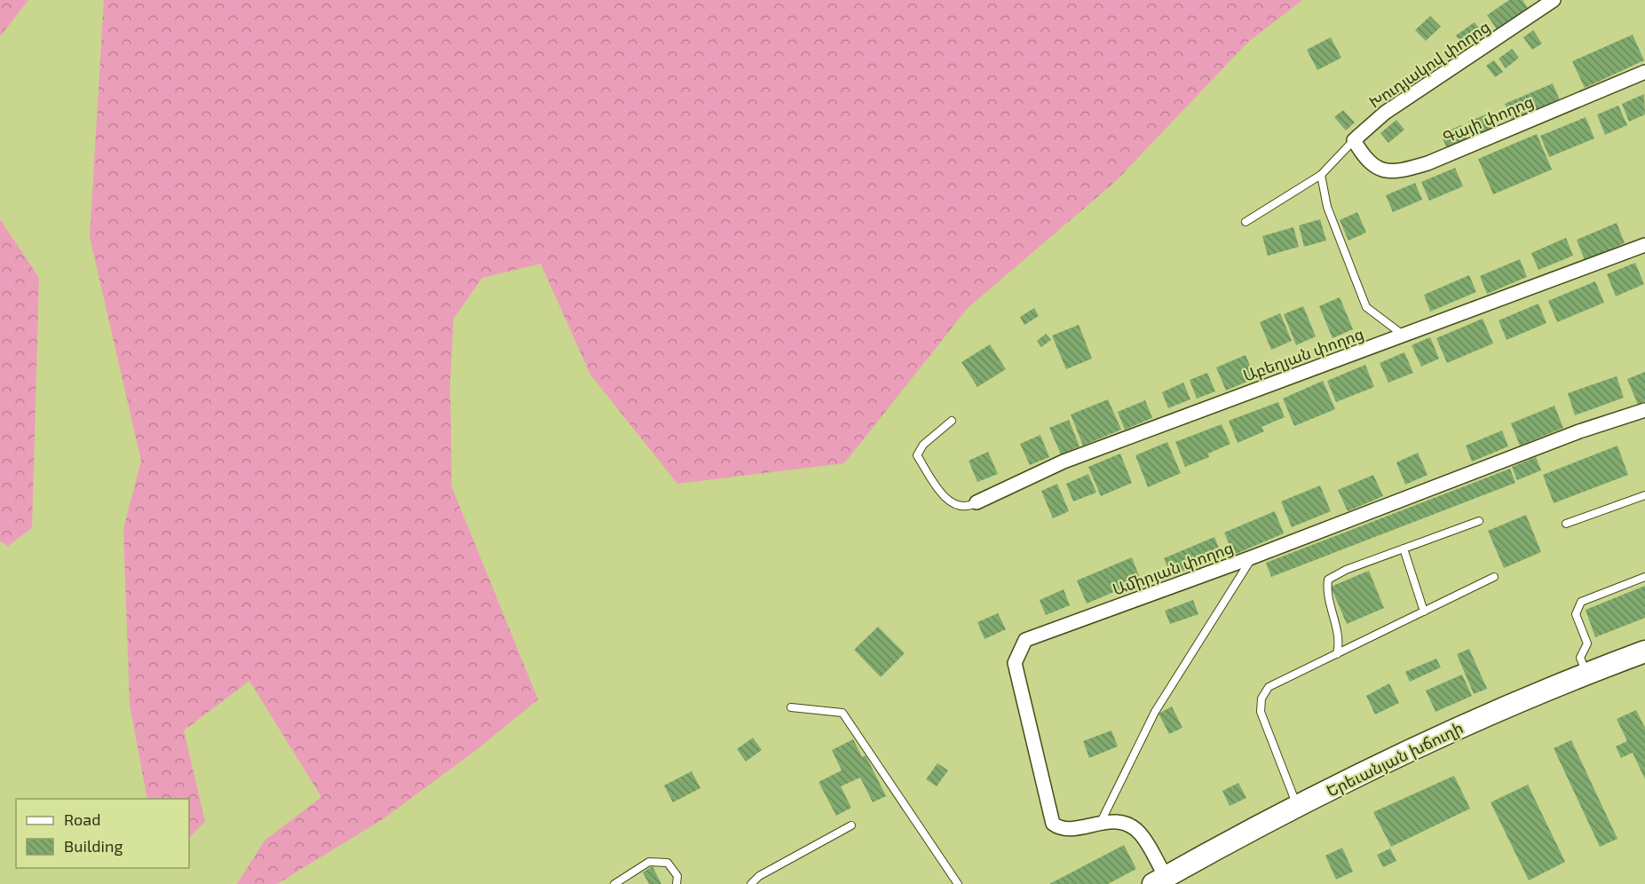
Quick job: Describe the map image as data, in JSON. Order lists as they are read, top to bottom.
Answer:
{
  "streets": {
    "highway": ["Երեւանյան խճուղի"],
    "street": [
      "Խուդյակով փողոց",
      "Գայի փողոց",
      "Աբեղյան փողոց",
      "Ամիրյան փողոց"
    ]
  },
  "crossings": [
    ["Խուդյակով փողոց", "Գայի փողոց"],
    ["Ամիրյան փողոց", "Երեւանյան խճուղի"]
  ],
  "legend": ["Road", "Building"]
}
